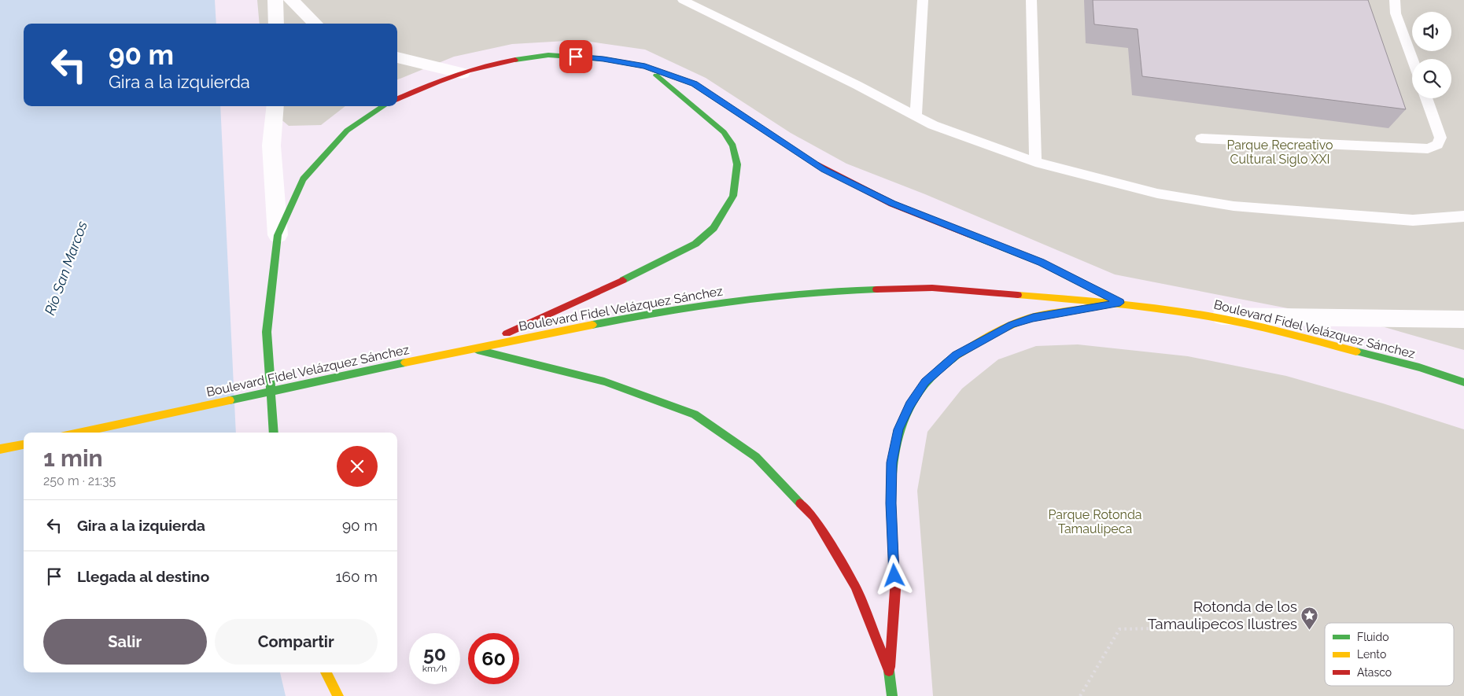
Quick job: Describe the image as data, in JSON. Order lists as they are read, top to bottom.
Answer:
{
  "streets": {
    "main road": ["Boulevard Fidel Velázquez Sánchez"]
  },
  "water": ["Río San Marcos"],
  "parks": ["Parque Recreativo Cultural Siglo XXI", "Parque Rotonda Tamaulipeca"],
  "places": {
    "place": ["Rotonda de los Tamaulipecos Ilustres"]
  },
  "legend": ["Fluido", "Lento", "Atasco"],
  "page": {
    "turn": ["90 m", "Gira a la izquierda"],
    "heading": ["1 min", "250 m · 21:35"],
    "list": [
      {
        "name": "Gira a la izquierda",
        "value": "90 m"
      },
      {
        "name": "Llegada al destino",
        "value": "160 m"
      }
    ],
    "buttons": ["Salir", "Compartir"],
    "speed": "50 km/h",
    "limit": "60"
  }
}
